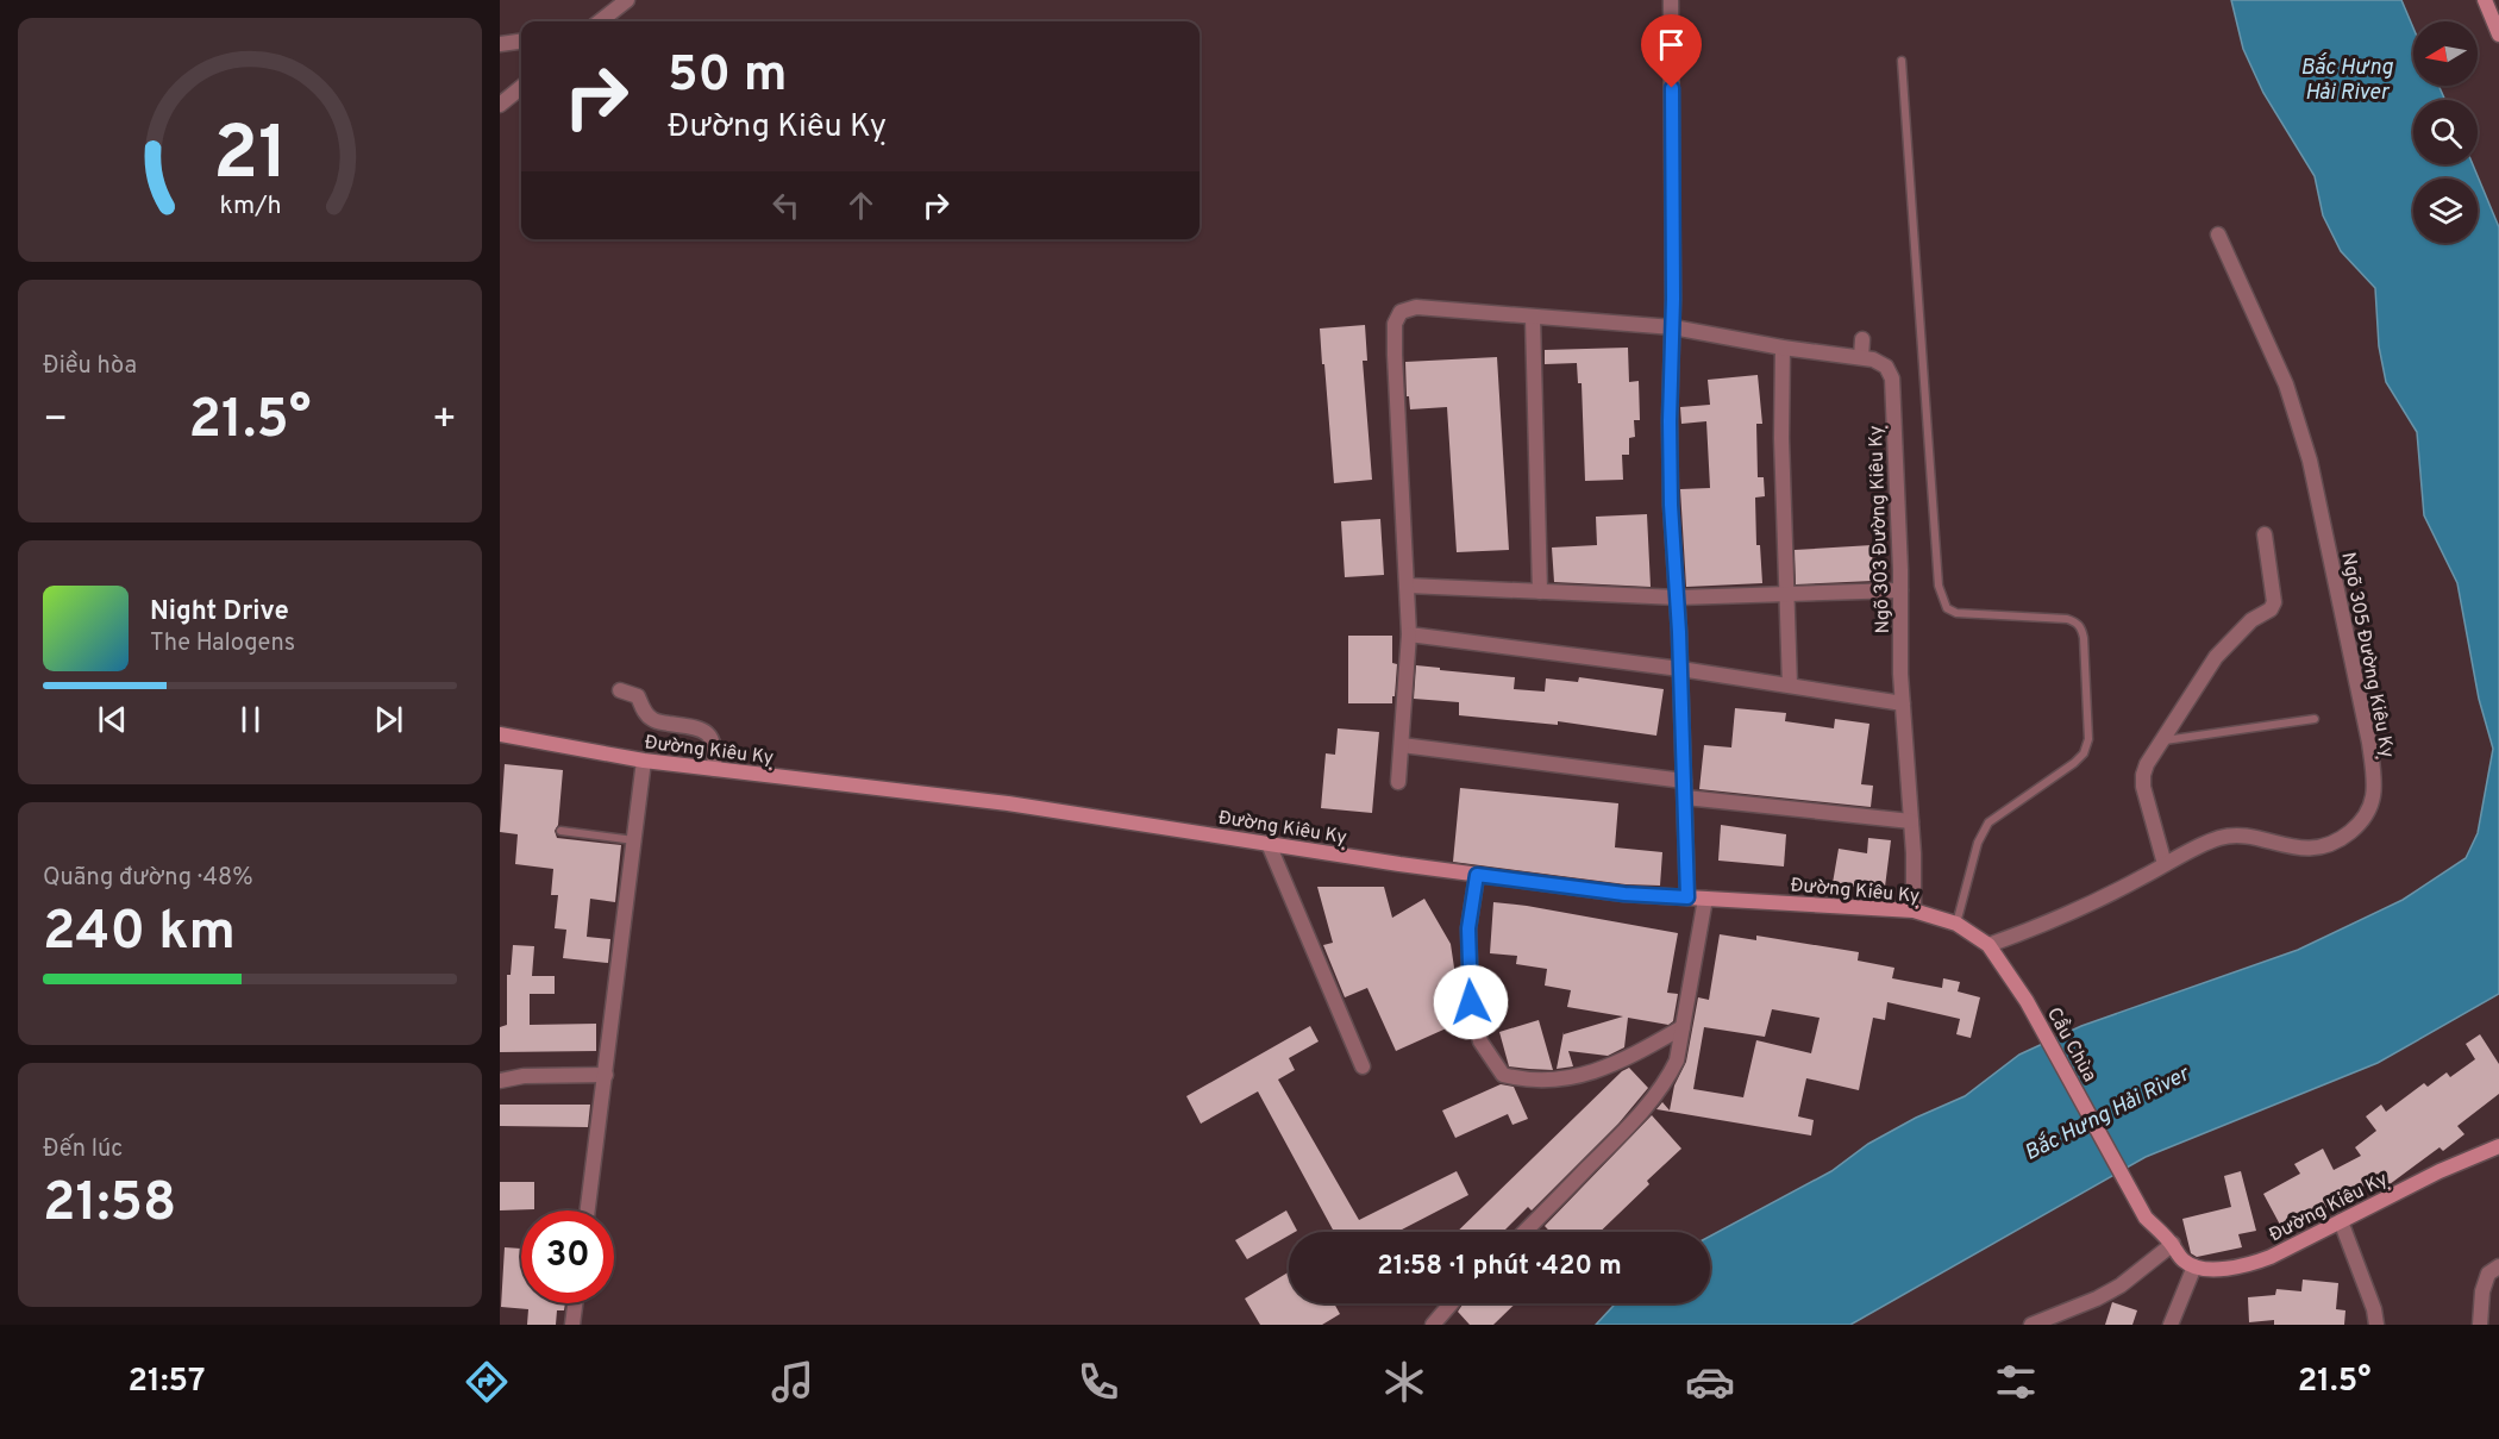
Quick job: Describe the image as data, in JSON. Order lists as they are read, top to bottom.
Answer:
{
  "streets": {
    "main road": ["Đường Kiêu Kỵ", "Cầu Chùa"],
    "street": ["Ngõ 303 Đường Kiêu Kỵ", "Ngõ 305 Đường Kiêu Kỵ"]
  },
  "crossings": [
    ["Ngõ 303 Đường Kiêu Kỵ", "Đường Kiêu Kỵ"],
    ["Ngõ 305 Đường Kiêu Kỵ", "Đường Kiêu Kỵ"],
    ["Đường Kiêu Kỵ", "Cầu Chùa"]
  ],
  "water": ["Bắc Hưng Hải River"],
  "north": "left",
  "page": {
    "turn": ["50 m", "Đường Kiêu Kỵ"],
    "tile": [
      "Điều hòa",
      ["Quãng đường · 48%", "240 km"],
      ["Đến lúc", "21:58"]
    ],
    "heat": ["−", "21.5°", "+"],
    "song": ["Night Drive", "The Halogens"],
    "limit": "30",
    "trip": "21:58 · 1 phút · 420 m",
    "tabs": ["21:57", "21.5°"],
    "gauge": ["21", "km/h"]
  }
}
